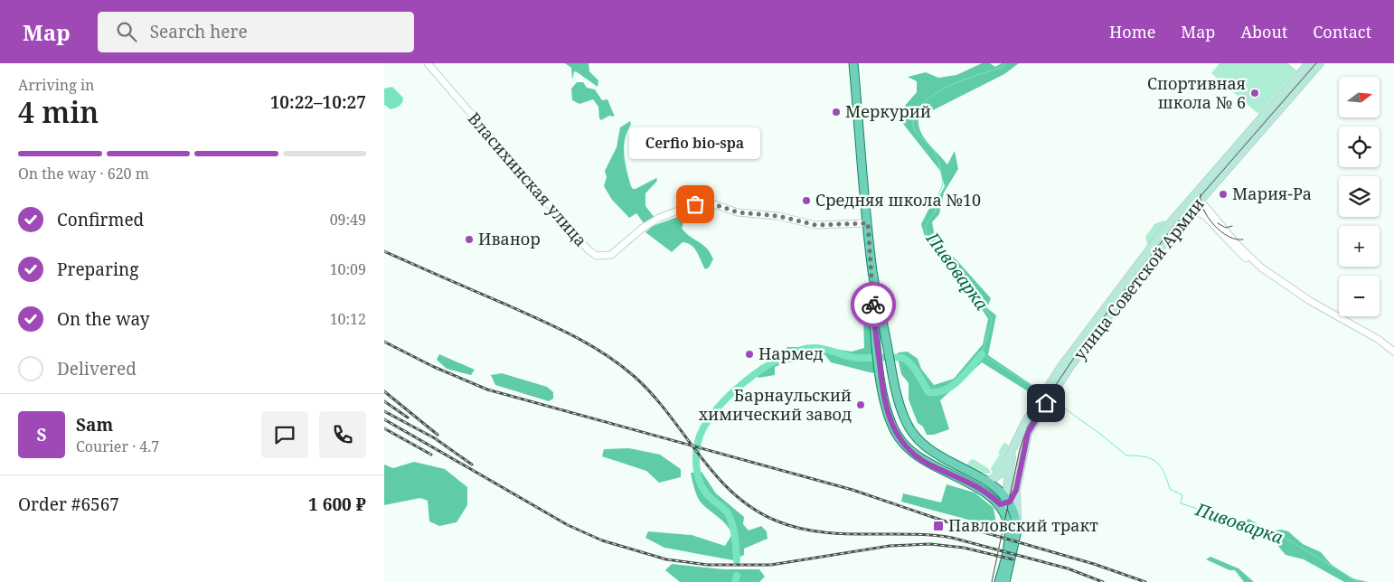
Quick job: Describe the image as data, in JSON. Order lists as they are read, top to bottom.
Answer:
{
  "streets": {
    "main road": ["улица Советской Армии"],
    "street": ["Власихинская улица"]
  },
  "water": ["Пивоварка"],
  "places": {
    "other": [
      "Спортивная школа № 6",
      "Меркурий",
      "Мария-Ра",
      "Средняя школа №10",
      "Cerfio bio-spa",
      "Иванор",
      "Нармед",
      "Барнаульский химический завод"
    ],
    "transit": ["Павловский тракт"]
  },
  "north": "right",
  "page": {
    "header": "Map",
    "search": "Search here",
    "nav": [
      "Home",
      "Map",
      "About",
      "Contact"
    ],
    "heading": ["4 min", "Arriving in", "10:22–10:27"],
    "panel": [
      "Sam",
      "Courier · 4.7",
      "Order #6567",
      "1 600 ₽"
    ],
    "map_buttons": ["+", "−"],
    "bubble": "Cerfio bio-spa",
    "bar": "On the way · 620 m",
    "list": [
      ["Confirmed", "09:49"],
      ["Preparing", "10:09"],
      ["On the way", "10:12"],
      "Delivered"
    ],
    "round": "S"
  }
}
